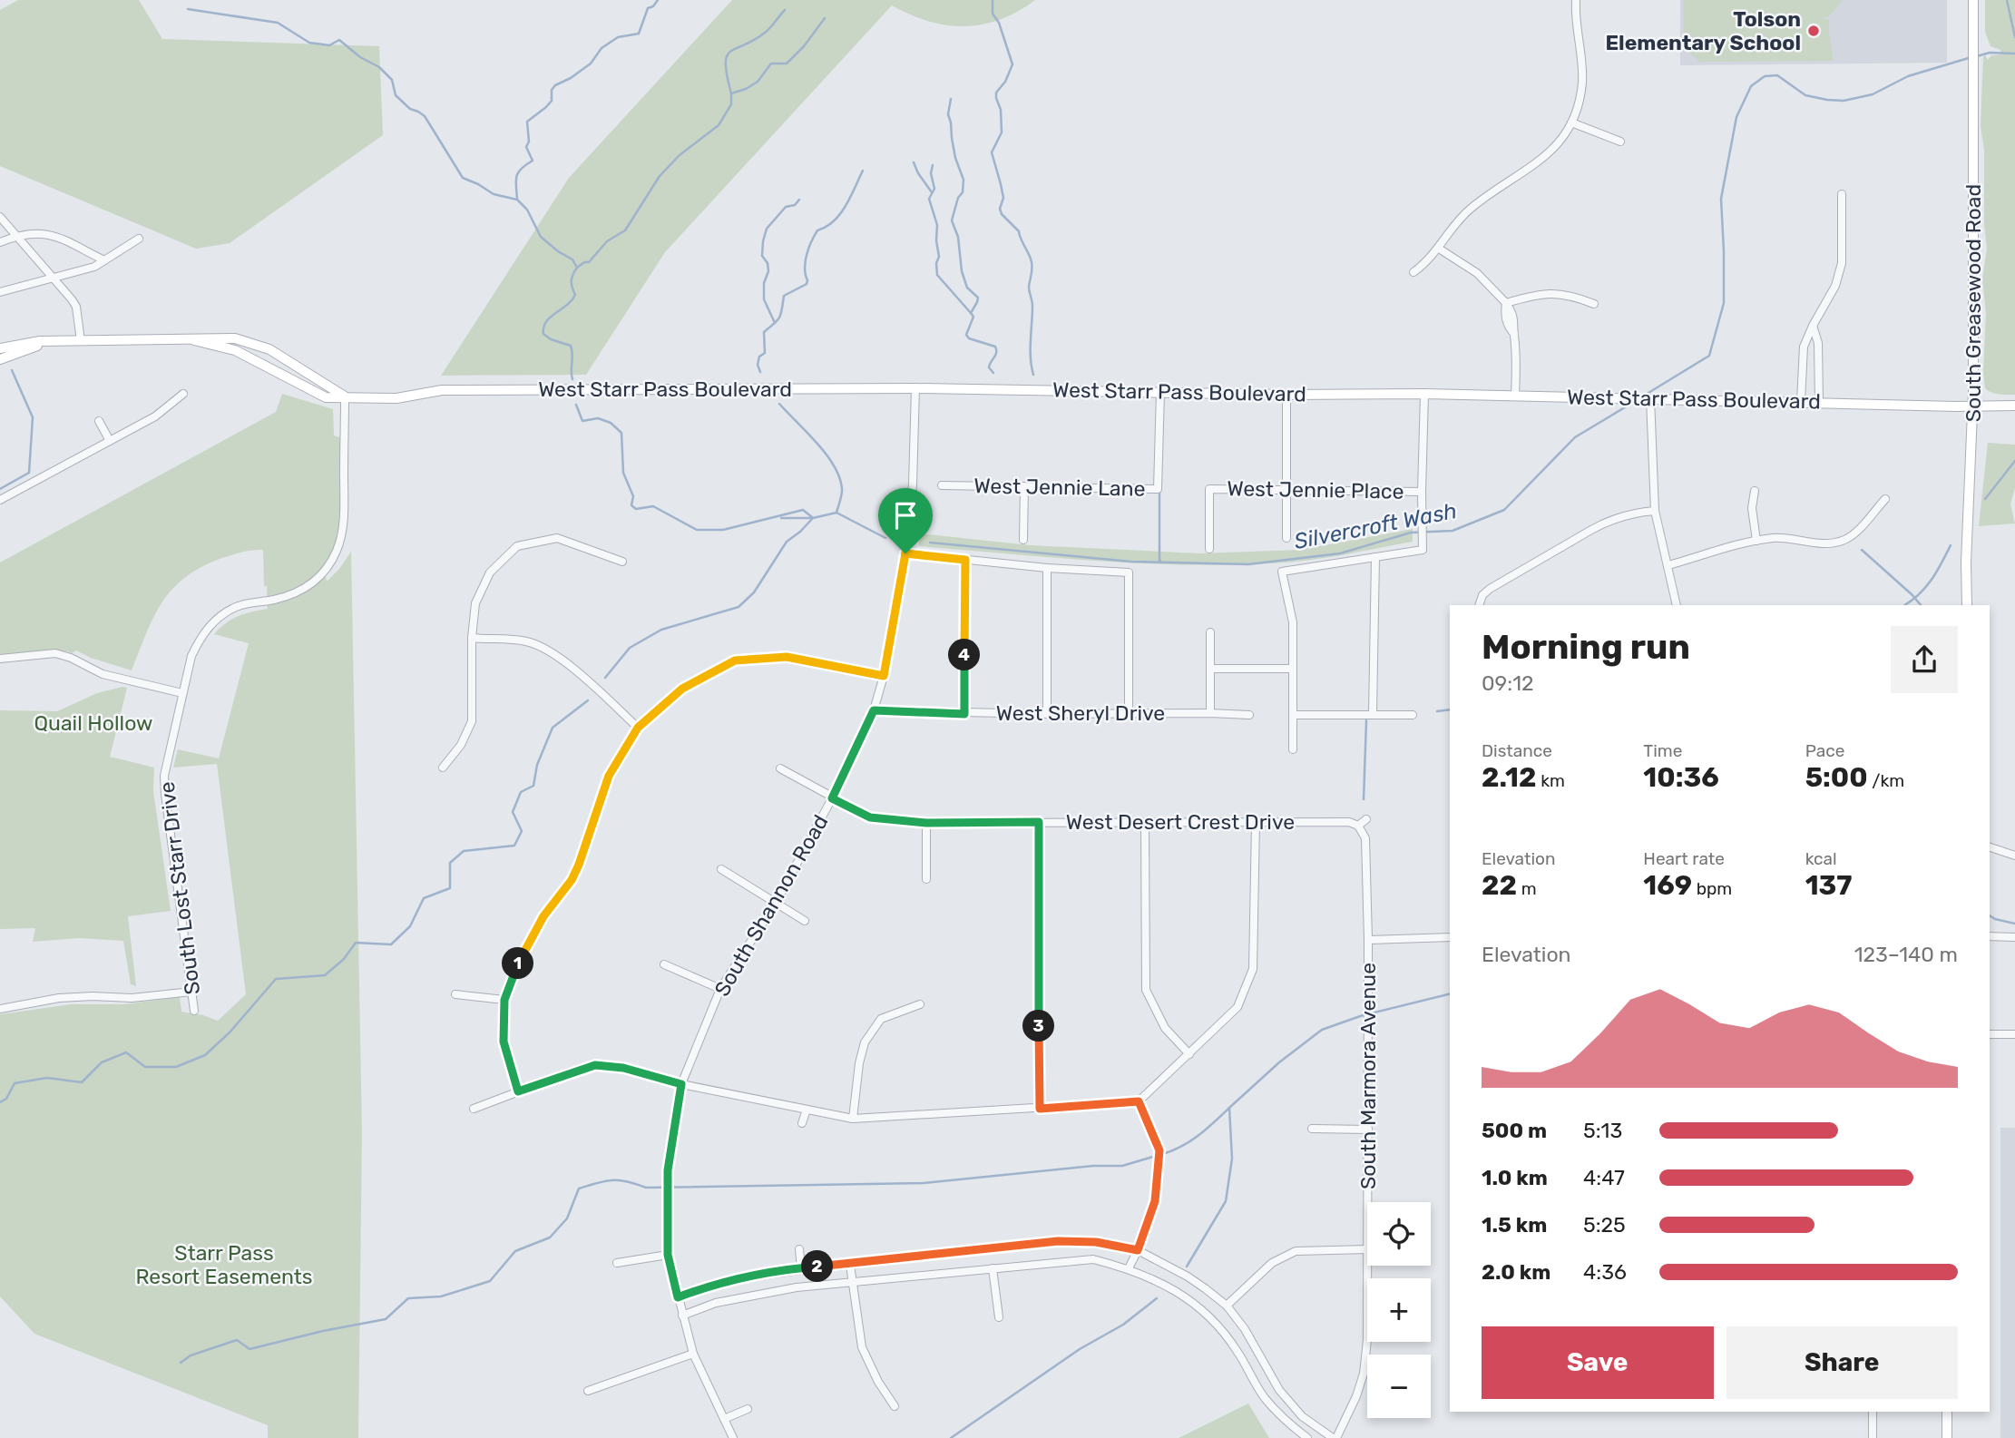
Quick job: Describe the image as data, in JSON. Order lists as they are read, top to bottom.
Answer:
{
  "streets": {
    "street": [
      "South Greasewood Road",
      "West Starr Pass Boulevard",
      "West Jennie Lane",
      "West Jennie Place",
      "West Sheryl Drive",
      "West Desert Crest Drive",
      "South Lost Starr Drive",
      "South Shannon Road",
      "South Marmora Avenue"
    ]
  },
  "crossings": [
    ["South Greasewood Road", "West Starr Pass Boulevard"],
    ["West Starr Pass Boulevard", "West Jennie Lane"],
    ["West Starr Pass Boulevard", "South Lost Starr Drive"],
    ["West Starr Pass Boulevard", "South Shannon Road"],
    ["West Sheryl Drive", "South Shannon Road"],
    ["West Desert Crest Drive", "South Shannon Road"],
    ["West Desert Crest Drive", "South Marmora Avenue"]
  ],
  "water": ["Silvercroft Wash"],
  "parks": ["Quail Hollow", "Starr Pass Resort Easements"],
  "places": ["Tolson Elementary School"],
  "page": {
    "heading": ["Morning run", "09:12"],
    "pins": [
      "4",
      "1",
      "3",
      "2"
    ],
    "stats": [
      ["Distance", "2.12 km"],
      ["Time", "10:36"],
      ["Pace", "5:00 /km"],
      ["Elevation", "22 m"],
      ["Heart rate", "169 bpm"],
      ["kcal", "137"]
    ],
    "chart": ["Elevation", "123–140 m"],
    "list": [
      {
        "name": "500 m",
        "note": "5:13"
      },
      {
        "name": "1.0 km",
        "note": "4:47"
      },
      {
        "name": "1.5 km",
        "note": "5:25"
      },
      {
        "name": "2.0 km",
        "note": "4:36"
      }
    ],
    "map_buttons": ["+", "−"],
    "buttons": ["Save", "Share"]
  }
}
